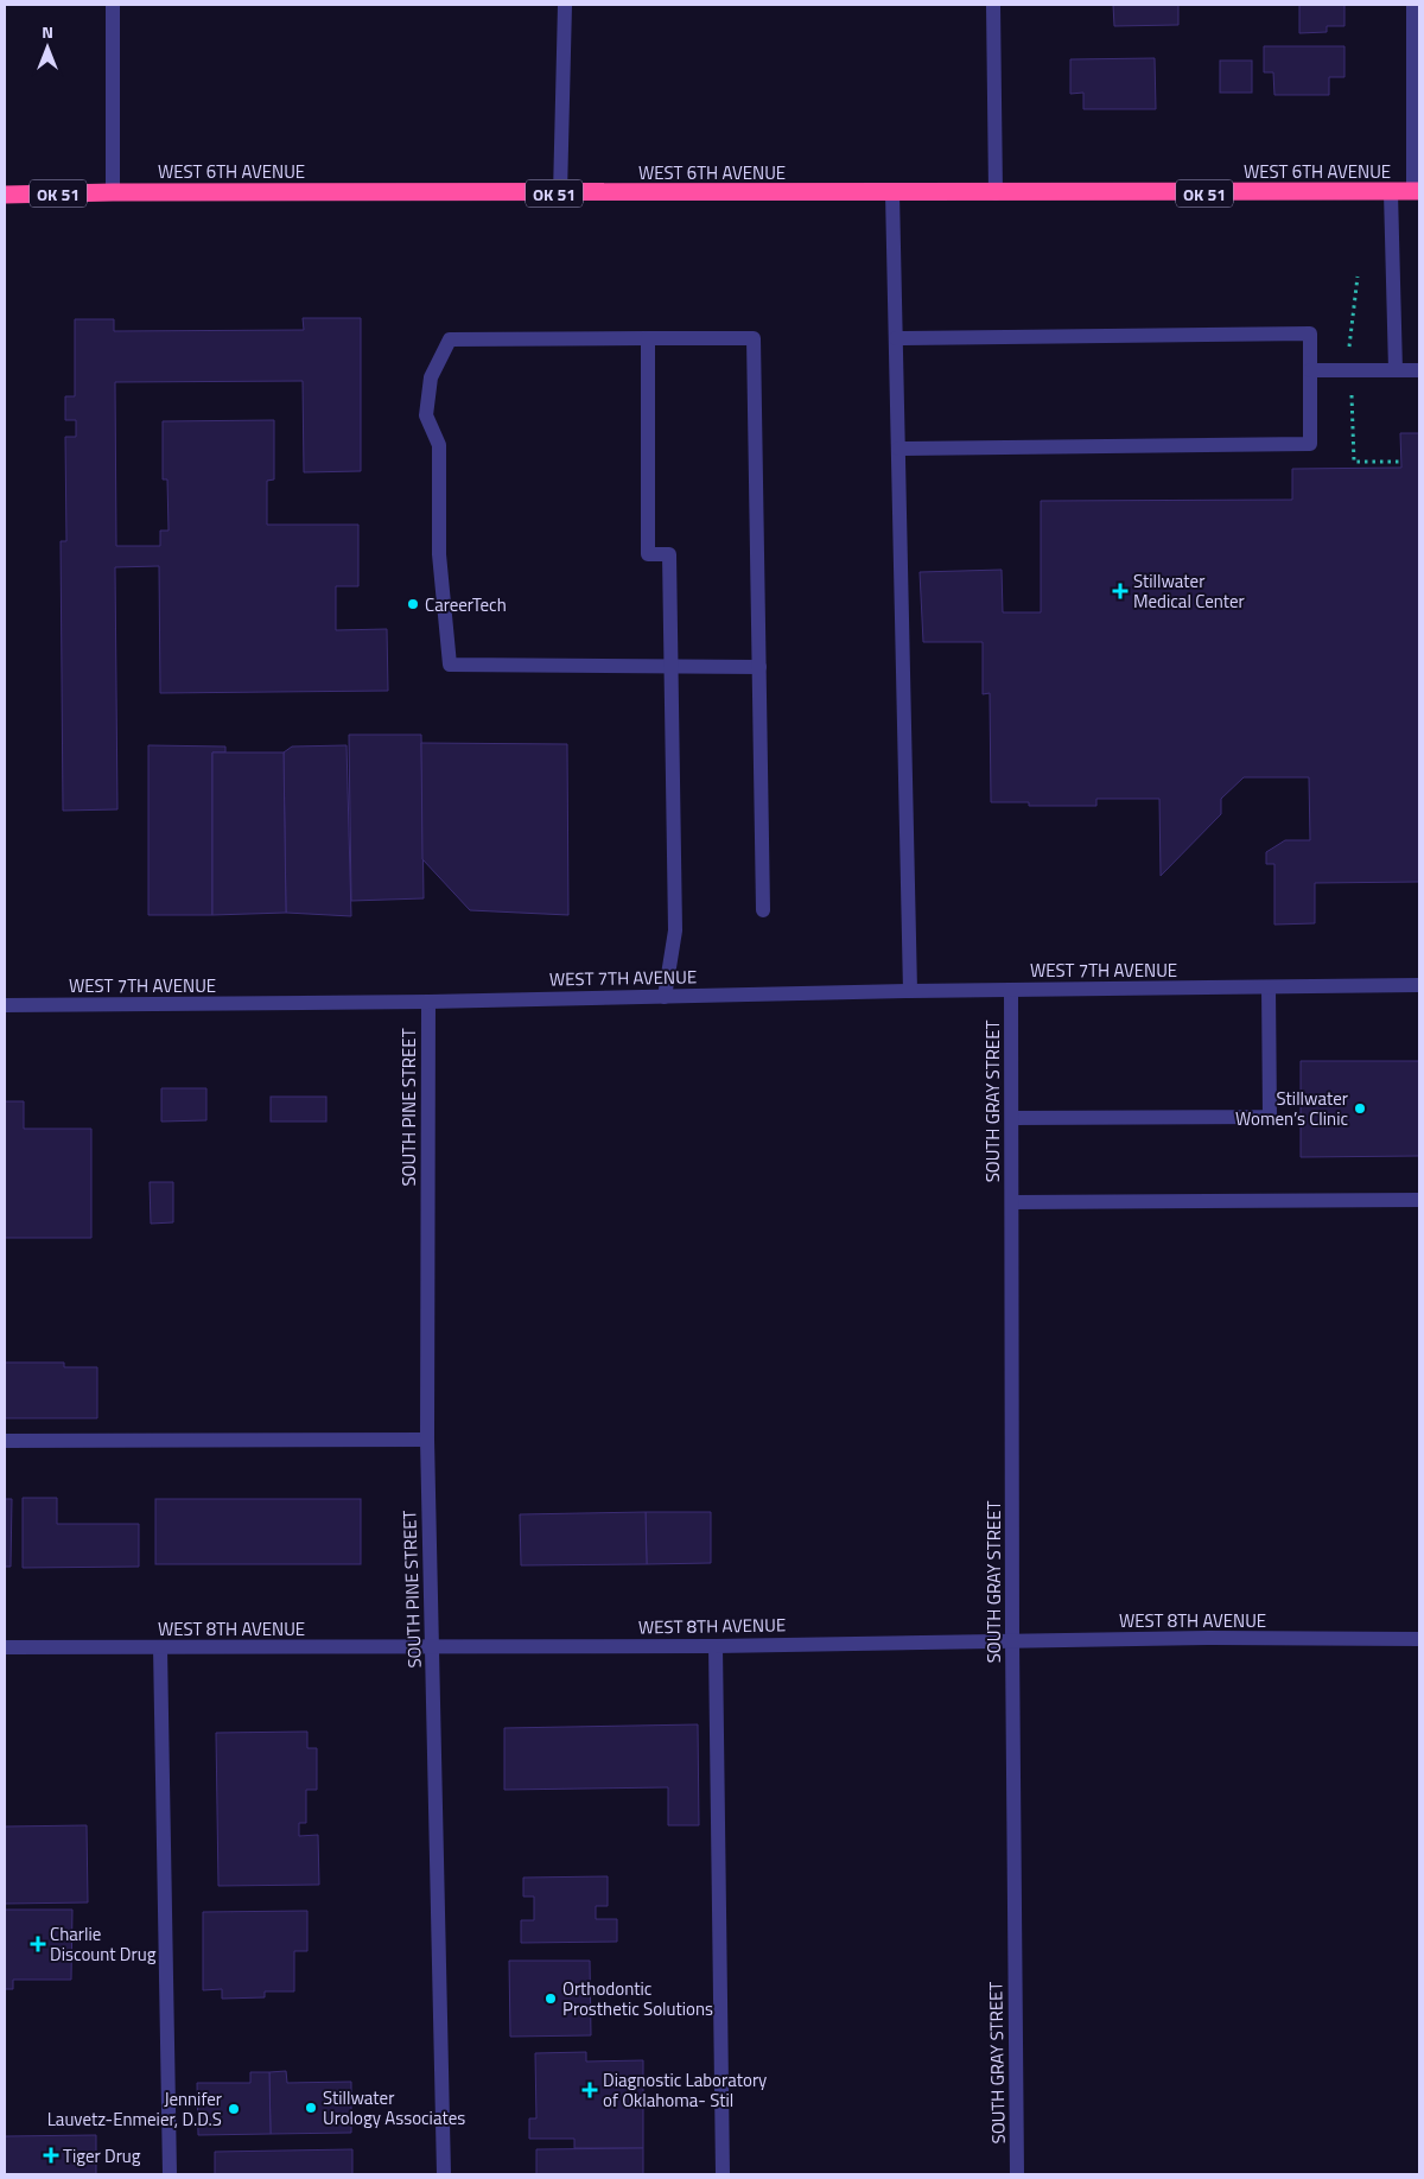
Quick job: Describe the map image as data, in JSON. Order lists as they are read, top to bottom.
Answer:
{
  "streets": {
    "highway": ["WEST 6TH AVENUE", "OK 51"],
    "street": [
      "WEST 7TH AVENUE",
      "SOUTH GRAY STREET",
      "SOUTH PINE STREET",
      "WEST 8TH AVENUE"
    ]
  },
  "crossings": [
    ["WEST 7TH AVENUE", "SOUTH GRAY STREET"],
    ["WEST 7TH AVENUE", "SOUTH PINE STREET"],
    ["SOUTH GRAY STREET", "WEST 8TH AVENUE"],
    ["SOUTH PINE STREET", "WEST 8TH AVENUE"]
  ],
  "places": {
    "health": [
      "Stillwater Medical Center",
      "Charlie Discount Drug",
      "Diagnostic Laboratory of Oklahoma- Stil",
      "Tiger Drug"
    ],
    "other": [
      "CareerTech",
      "Stillwater Women’s Clinic",
      "Orthodontic Prosthetic Solutions",
      "Stillwater Urology Associates",
      "Jennifer Lauvetz-Enmeier, D.D.S"
    ]
  },
  "north": "top"
}
